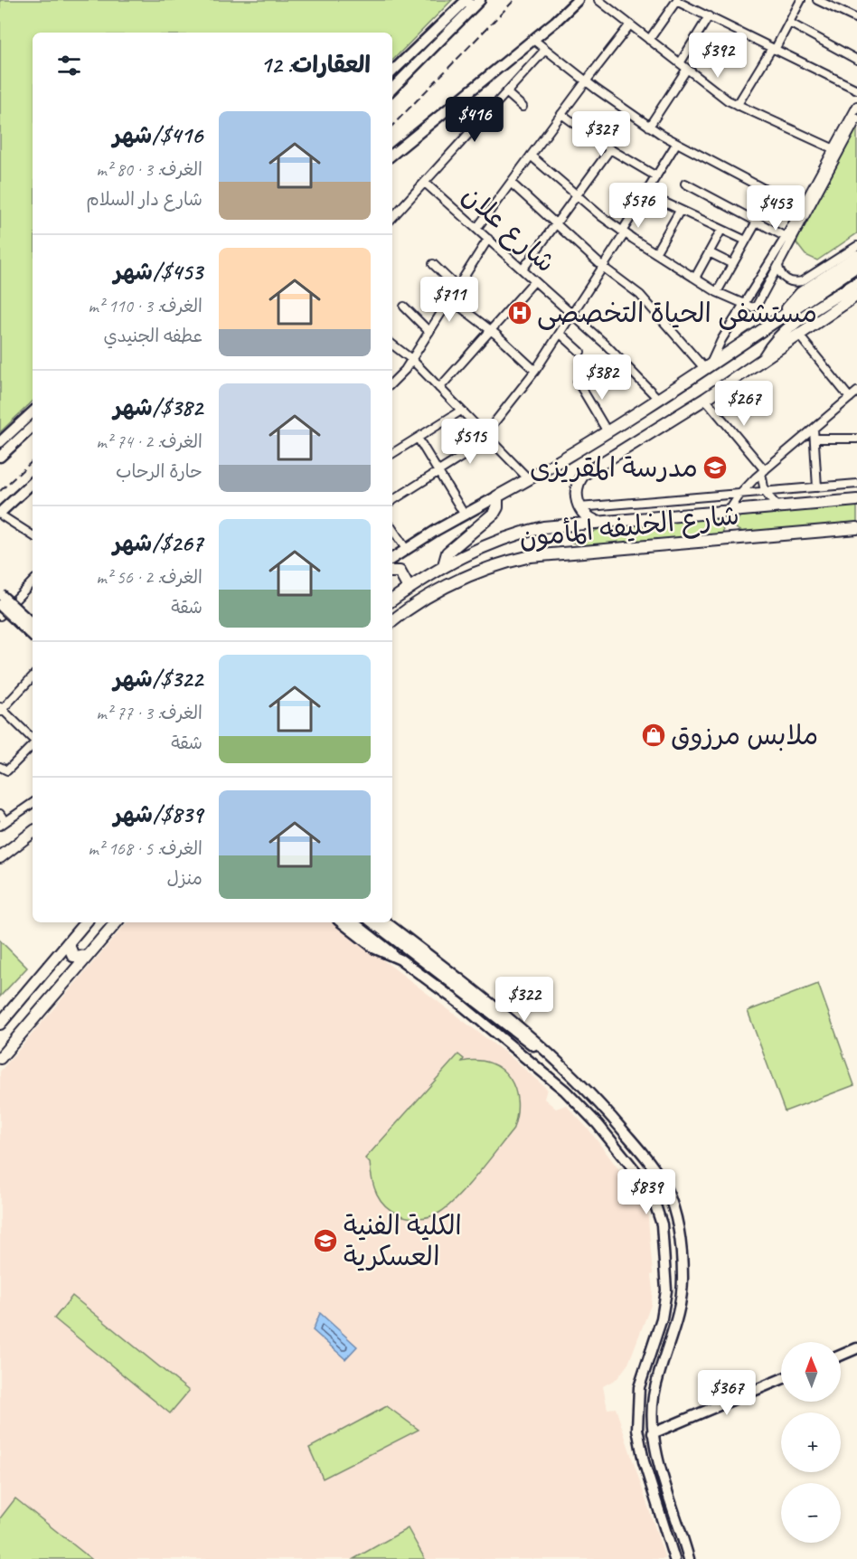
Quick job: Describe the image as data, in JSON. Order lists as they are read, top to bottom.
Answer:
{
  "streets": {
    "main road": ["شارع الخليفه المأمون"],
    "street": ["شارع علان"]
  },
  "places": {
    "hospital": ["مستشفى الحياة التخصصى"],
    "school or university": ["مدرسة المقريزى", "الكلية الفنية العسكرية"],
    "shop": ["ملابس مرزوق"]
  },
  "north": "top",
  "page": {
    "price": [
      "$392",
      "$416",
      "$327",
      "$576",
      "$453",
      "$711",
      "$382",
      "$267",
      "$515",
      "$322",
      "$839",
      "$367"
    ],
    "heading": "العقارات: 12",
    "list": [
      {
        "name": "$416/شهر",
        "note": "الغرف: 3 · 80 m² · شارع دار السلام"
      },
      {
        "name": "$453/شهر",
        "note": "الغرف: 3 · 110 m² · عطفه الجنيدي"
      },
      {
        "name": "$382/شهر",
        "note": "الغرف: 2 · 74 m² · حارة الرحاب"
      },
      {
        "name": "$267/شهر",
        "note": "الغرف: 2 · 56 m² · شقة"
      },
      {
        "name": "$322/شهر",
        "note": "الغرف: 3 · 77 m² · شقة"
      },
      {
        "name": "$839/شهر",
        "note": "الغرف: 5 · 168 m² · منزل"
      }
    ],
    "map_buttons": ["+", "−"]
  }
}
